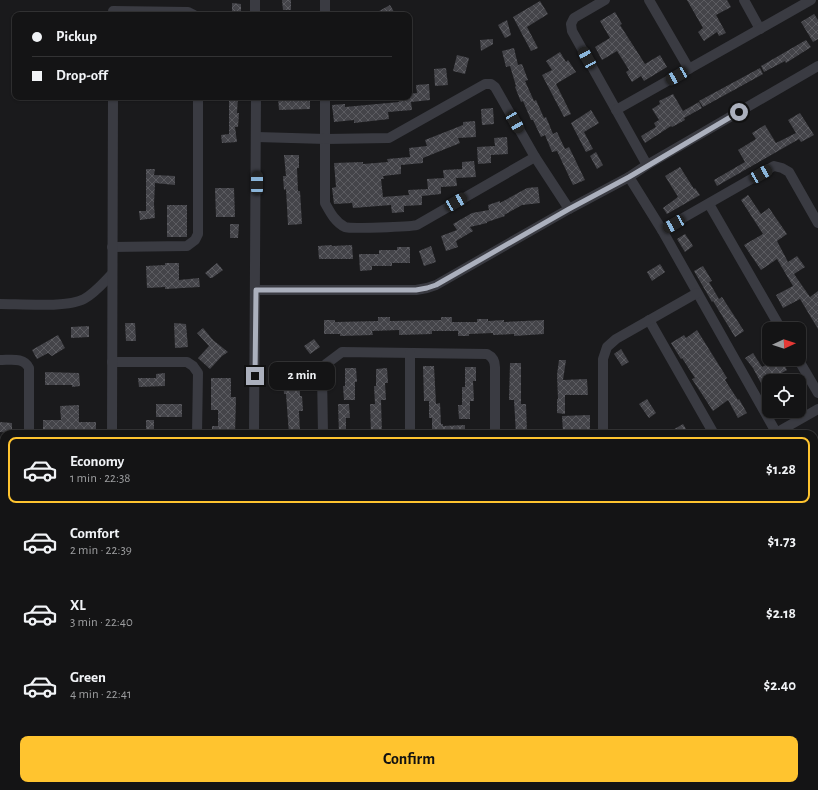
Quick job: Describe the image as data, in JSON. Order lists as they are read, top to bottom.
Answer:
{
  "north": "right",
  "page": {
    "banner": ["Pickup", "Drop-off"],
    "bubble": "2 min",
    "list": [
      {
        "name": "Economy",
        "note": "1 min · 22:38",
        "value": "$1.28"
      },
      {
        "name": "Comfort",
        "note": "2 min · 22:39",
        "value": "$1.73"
      },
      {
        "name": "XL",
        "note": "3 min · 22:40",
        "value": "$2.18"
      },
      {
        "name": "Green",
        "note": "4 min · 22:41",
        "value": "$2.40"
      }
    ],
    "buttons": "Confirm"
  }
}
